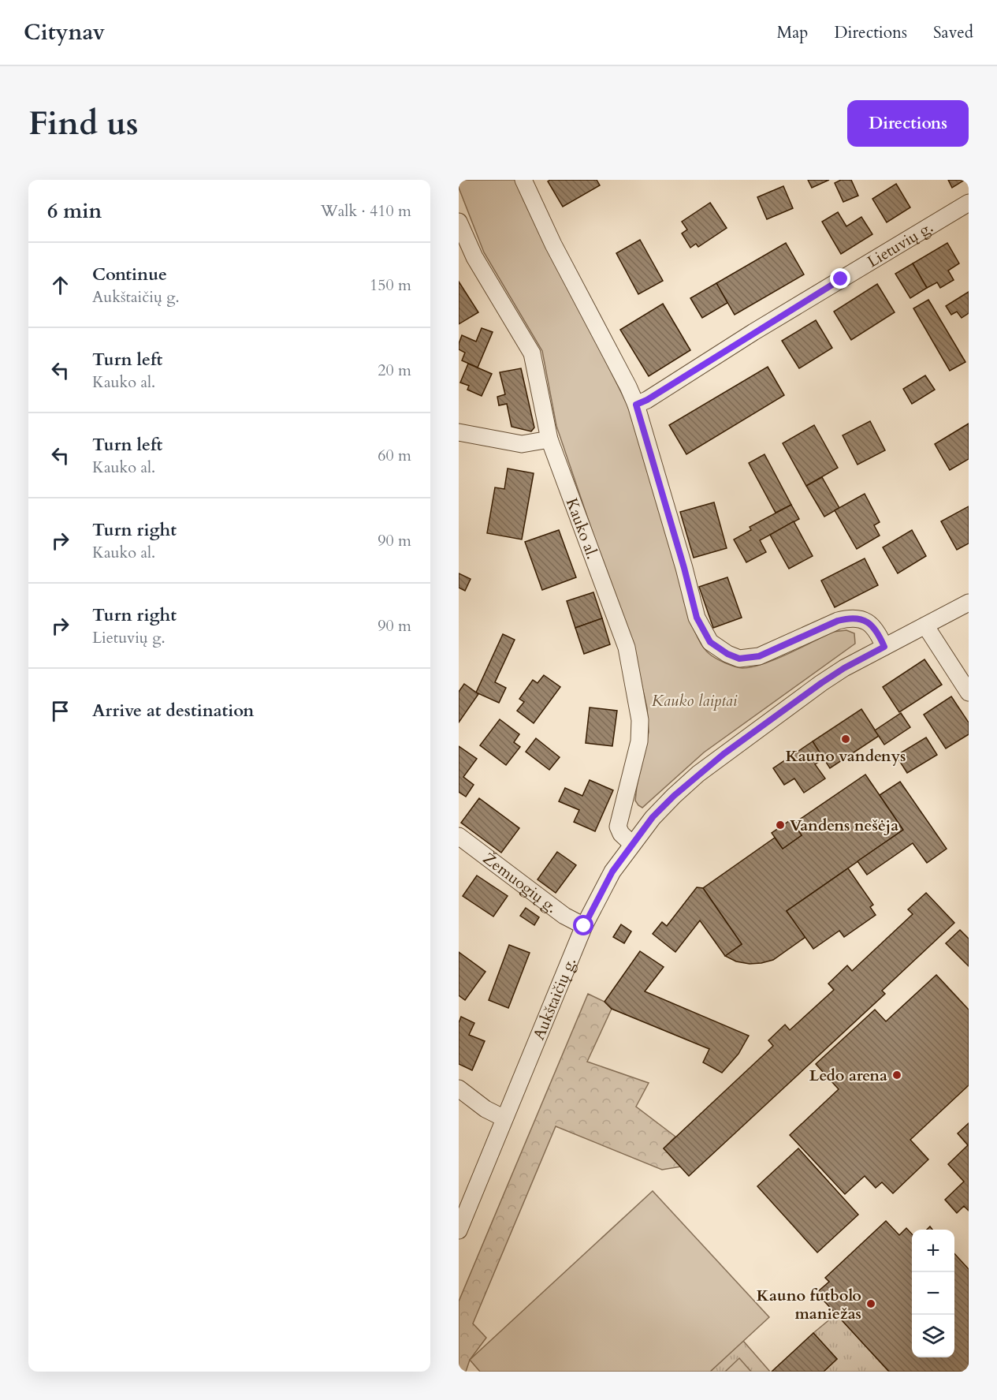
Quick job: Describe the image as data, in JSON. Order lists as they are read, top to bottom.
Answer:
{
  "streets": {
    "street": [
      "Lietuvių g.",
      "Kauko al.",
      "Žemuogių g.",
      "Aukštaičių g."
    ]
  },
  "crossings": [
    ["Kauko al.", "Aukštaičių g."],
    ["Žemuogių g.", "Aukštaičių g."]
  ],
  "parks": ["Kauko laiptai"],
  "places": [
    "Kauno vandenys",
    "Vandens nešėja",
    "Ledo arena",
    "Kauno futbolo maniežas"
  ],
  "page": {
    "header": "Citynav",
    "nav": ["Map", "Directions", "Saved"],
    "buttons": "Directions",
    "title": "Find us",
    "heading": ["6 min", "Walk · 410 m"],
    "list": [
      ["Continue", "Aukštaičių g.", "150 m"],
      ["Turn left", "Kauko al.", "20 m"],
      ["Turn left", "Kauko al.", "60 m"],
      ["Turn right", "Kauko al.", "90 m"],
      ["Turn right", "Lietuvių g.", "90 m"],
      "Arrive at destination"
    ],
    "map_buttons": ["+", "−"]
  }
}
